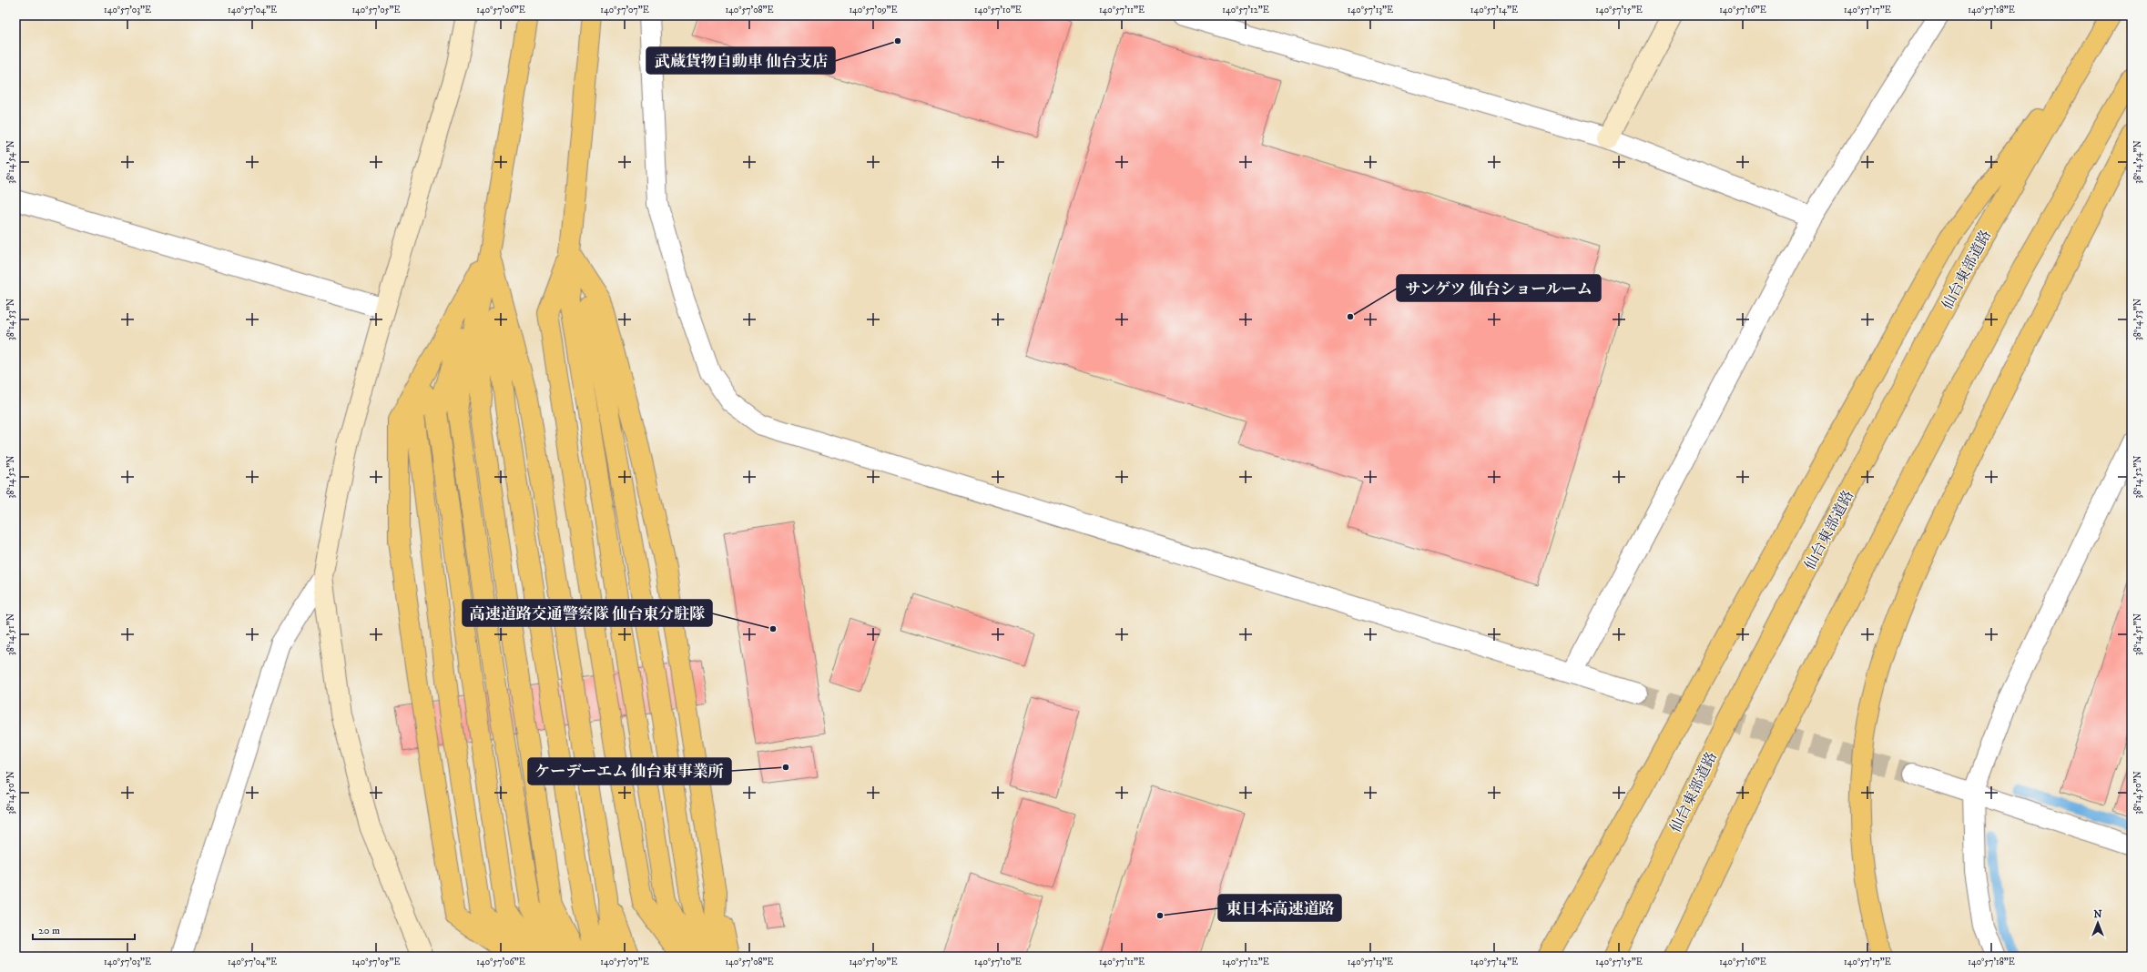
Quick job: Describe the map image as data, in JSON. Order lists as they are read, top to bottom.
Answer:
{
  "streets": {
    "highway": ["仙台東部道路"]
  },
  "places": [
    "武蔵貨物自動車 仙台支店",
    "サンゲツ 仙台ショールーム",
    "高速道路交通警察隊 仙台東分駐隊",
    "ケーデーエム 仙台東事業所",
    "東日本高速道路"
  ],
  "scale_bar": "20 m",
  "north": "top",
  "coordinates": [
    "140°57'03\"E",
    "140°57'04\"E",
    "140°57'05\"E",
    "140°57'06\"E",
    "140°57'07\"E",
    "140°57'08\"E",
    "140°57'09\"E",
    "140°57'10\"E",
    "140°57'11\"E",
    "140°57'12\"E",
    "140°57'13\"E",
    "140°57'14\"E",
    "140°57'15\"E",
    "140°57'16\"E",
    "140°57'17\"E",
    "140°57'18\"E",
    "38°14'54\"N",
    "38°14'53\"N",
    "38°14'52\"N",
    "38°14'51\"N",
    "38°14'50\"N"
  ]
}
